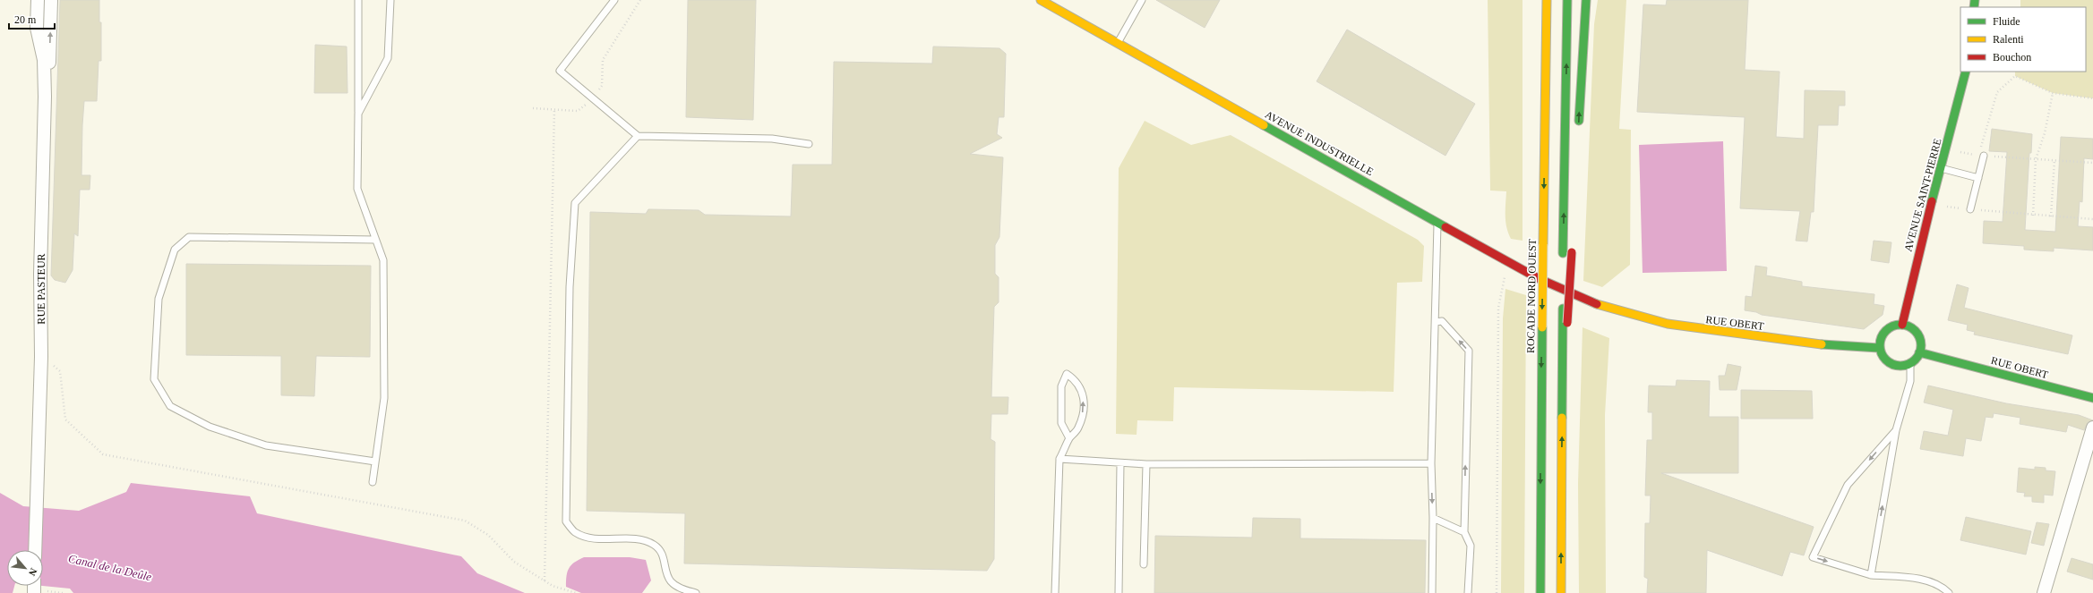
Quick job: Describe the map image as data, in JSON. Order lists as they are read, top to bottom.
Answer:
{
  "streets": {
    "main road": [
      "AVENUE INDUSTRIELLE",
      "AVENUE SAINT-PIERRE",
      "ROCADE NORD OUEST",
      "RUE OBERT"
    ],
    "street": ["RUE PASTEUR"]
  },
  "crossings": [
    ["AVENUE INDUSTRIELLE", "RUE OBERT"],
    ["AVENUE SAINT-PIERRE", "RUE OBERT"]
  ],
  "water": ["Canal de la Deûle"],
  "legend": ["Fluide", "Ralenti", "Bouchon"],
  "scale_bar": "20 m",
  "north": "bottom right"
}
